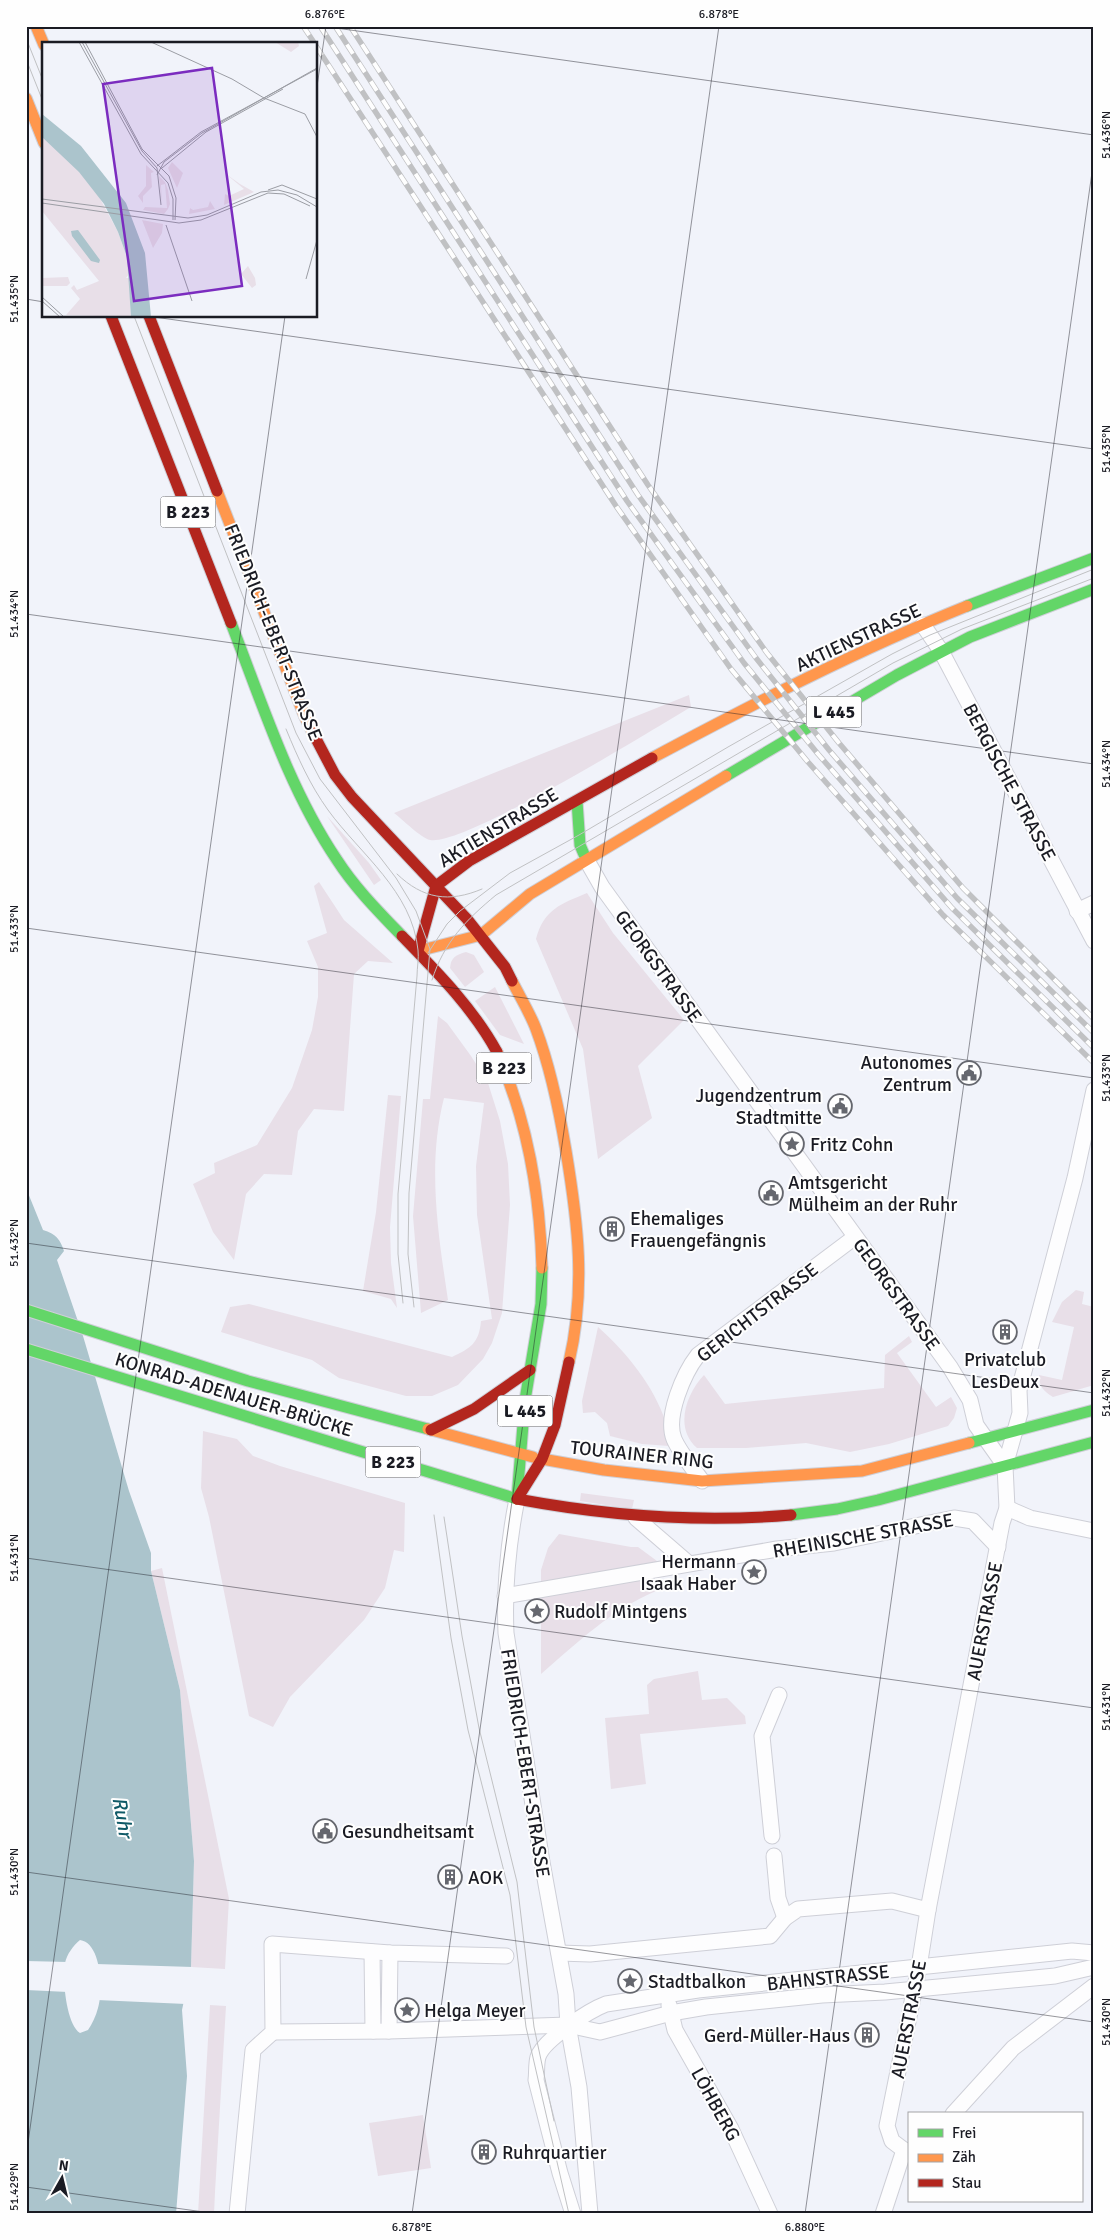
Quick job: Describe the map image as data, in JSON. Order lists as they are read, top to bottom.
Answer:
{
  "streets": {
    "main road": [
      "B 223",
      "FRIEDRICH-EBERT-STRASSE",
      "AKTIENSTRASSE",
      "L 445",
      "KONRAD-ADENAUER-BRÜCKE",
      "TOURAINER RING"
    ],
    "street": [
      "BERGISCHE STRASSE",
      "GEORGSTRASSE",
      "GERICHTSTRASSE",
      "RHEINISCHE STRASSE",
      "AUERSTRASSE",
      "BAHNSTRASSE",
      "LÖHBERG"
    ]
  },
  "crossings": [
    ["B 223", "FRIEDRICH-EBERT-STRASSE"],
    ["B 223", "TOURAINER RING"],
    ["FRIEDRICH-EBERT-STRASSE", "AKTIENSTRASSE"],
    ["FRIEDRICH-EBERT-STRASSE", "L 445"],
    ["FRIEDRICH-EBERT-STRASSE", "KONRAD-ADENAUER-BRÜCKE"],
    ["FRIEDRICH-EBERT-STRASSE", "TOURAINER RING"],
    ["FRIEDRICH-EBERT-STRASSE", "RHEINISCHE STRASSE"],
    ["FRIEDRICH-EBERT-STRASSE", "BAHNSTRASSE"],
    ["AKTIENSTRASSE", "L 445"],
    ["AKTIENSTRASSE", "BERGISCHE STRASSE"],
    ["L 445", "BERGISCHE STRASSE"],
    ["L 445", "GEORGSTRASSE"],
    ["GEORGSTRASSE", "GERICHTSTRASSE"],
    ["GEORGSTRASSE", "TOURAINER RING"],
    ["GEORGSTRASSE", "AUERSTRASSE"],
    ["GERICHTSTRASSE", "TOURAINER RING"],
    ["KONRAD-ADENAUER-BRÜCKE", "TOURAINER RING"],
    ["TOURAINER RING", "AUERSTRASSE"],
    ["RHEINISCHE STRASSE", "AUERSTRASSE"],
    ["AUERSTRASSE", "BAHNSTRASSE"],
    ["BAHNSTRASSE", "LÖHBERG"]
  ],
  "water": ["Ruhr"],
  "places": {
    "public building": [
      "Autonomes Zentrum",
      "Jugendzentrum Stadtmitte",
      "Amtsgericht Mülheim an der Ruhr",
      "Gesundheitsamt"
    ],
    "place": [
      "Fritz Cohn",
      "Hermann Isaak Haber",
      "Rudolf Mintgens",
      "Stadtbalkon",
      "Helga Meyer"
    ],
    "building": [
      "Ehemaliges Frauengefängnis",
      "Privatclub LesDeux",
      "AOK",
      "Gerd-Müller-Haus",
      "Ruhrquartier"
    ]
  },
  "legend": ["Frei", "Zäh", "Stau"],
  "north": "top",
  "coordinates": [
    "6.876°E",
    "6.878°E",
    "51.436°N",
    "51.435°N",
    "51.434°N",
    "51.433°N",
    "51.432°N",
    "51.431°N",
    "51.430°N",
    "51.429°N",
    "6.880°E"
  ]
}
